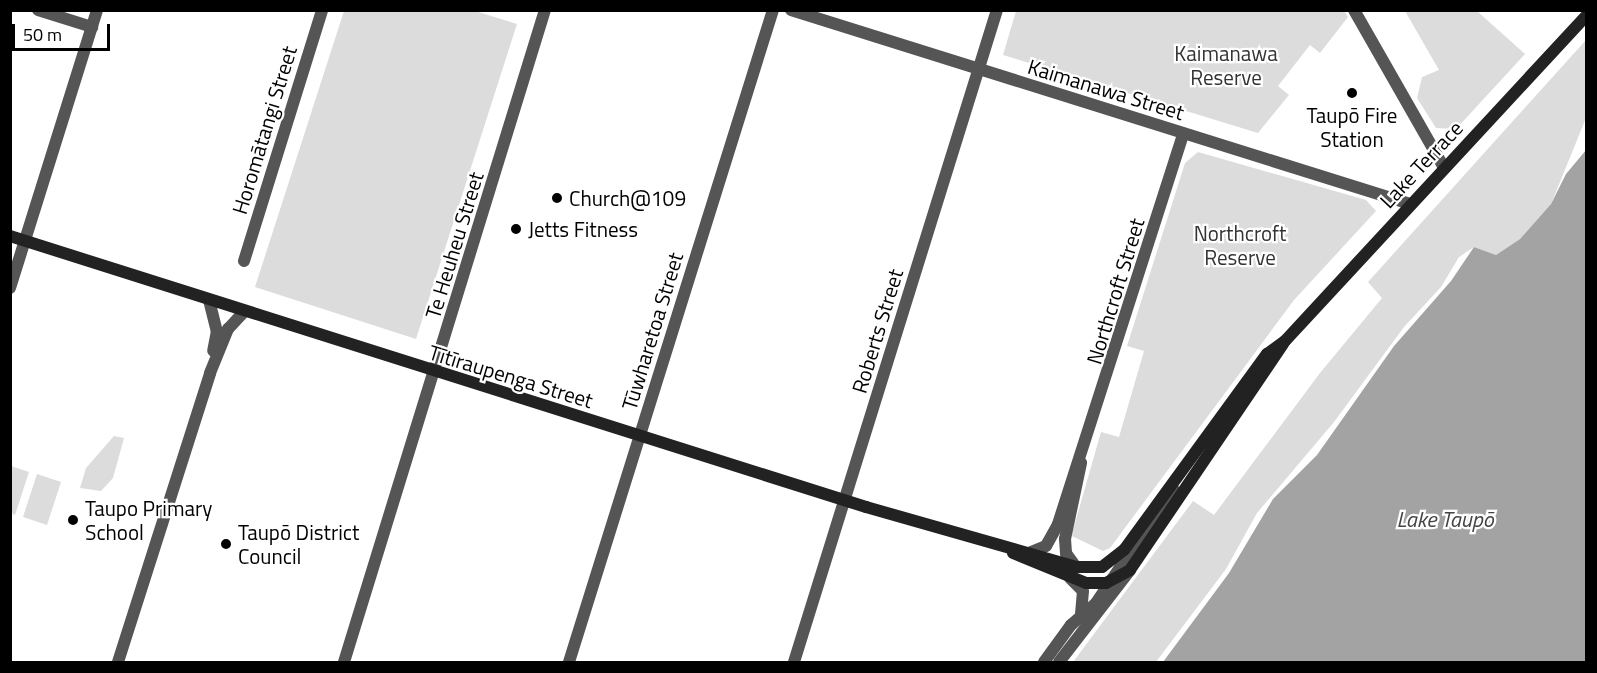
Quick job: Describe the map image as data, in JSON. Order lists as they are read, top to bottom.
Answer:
{
  "streets": {
    "main road": ["Lake Terrace", "Tītīraupenga Street"],
    "street": [
      "Kaimanawa Street",
      "Horomātangi Street",
      "Te Heuheu Street",
      "Northcroft Street",
      "Tūwharetoa Street",
      "Roberts Street"
    ]
  },
  "crossings": [
    ["Kaimanawa Street", "Lake Terrace"],
    ["Kaimanawa Street", "Northcroft Street"],
    ["Kaimanawa Street", "Roberts Street"],
    ["Lake Terrace", "Northcroft Street"],
    ["Lake Terrace", "Tītīraupenga Street"],
    ["Te Heuheu Street", "Tītīraupenga Street"],
    ["Northcroft Street", "Tītīraupenga Street"],
    ["Tūwharetoa Street", "Tītīraupenga Street"],
    ["Roberts Street", "Tītīraupenga Street"]
  ],
  "water": ["Lake Taupō"],
  "parks": ["Kaimanawa Reserve", "Northcroft Reserve"],
  "places": [
    "Taupō Fire Station",
    "Church@109",
    "Jetts Fitness",
    "Taupo Primary School",
    "Taupō District Council"
  ],
  "scale_bar": "50 m"
}
